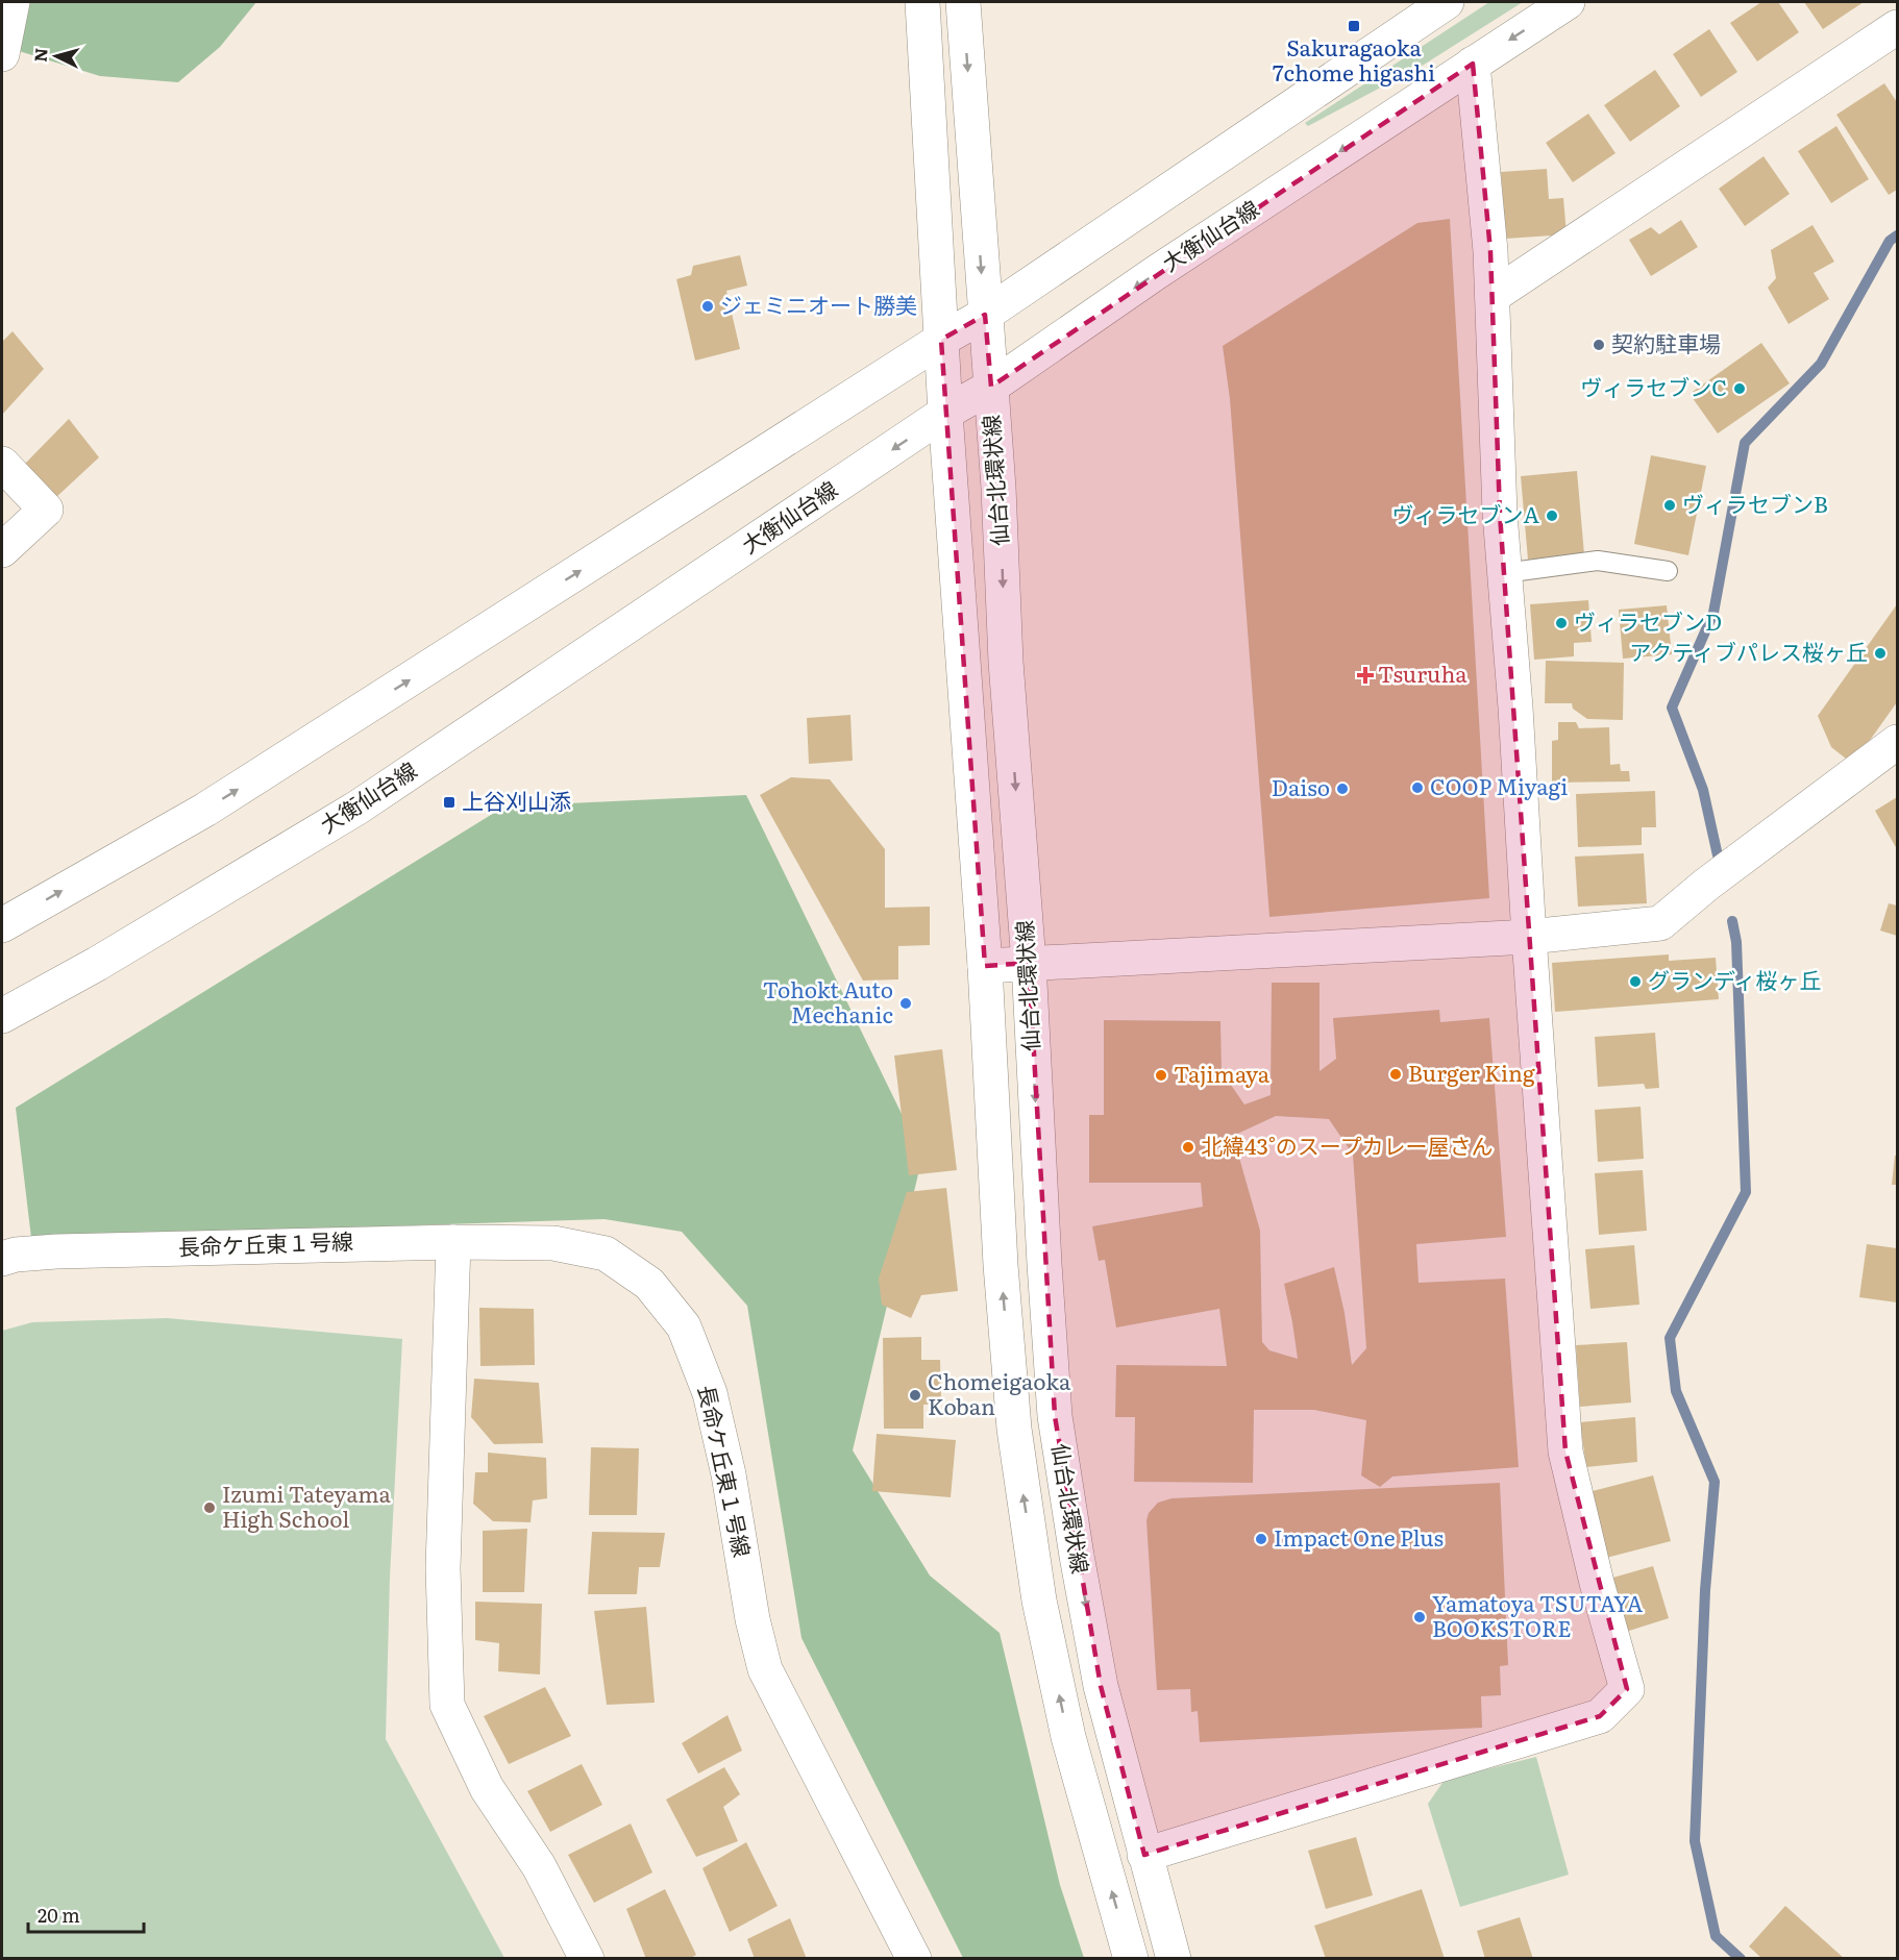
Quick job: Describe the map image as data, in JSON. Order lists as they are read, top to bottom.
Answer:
{
  "streets": {
    "main road": ["大衡仙台線", "仙台北環状線", "長命ケ丘東１号線"]
  },
  "crossings": [
    ["大衡仙台線", "仙台北環状線"]
  ],
  "places": {
    "transit": ["Sakuragaoka 7chome higashi", "上谷刈山添"],
    "other": [
      "ジェミニオート勝美",
      "契約駐車場",
      "ヴィラセブンC",
      "ヴィラセブンB",
      "ヴィラセブンA",
      "ヴィラセブンD",
      "アクティブパレス桜ヶ丘",
      "COOP Miyagi",
      "Daiso",
      "グランディ桜ヶ丘",
      "Tohokt Auto Mechanic",
      "Burger King",
      "Tajimaya",
      "北緯43°のスープカレー屋さん",
      "Chomeigaoka Koban",
      "Izumi Tateyama High School",
      "Impact One Plus",
      "Yamatoya TSUTAYA BOOKSTORE"
    ],
    "health": ["Tsuruha"]
  },
  "scale_bar": "20 m",
  "north": "left"
}
